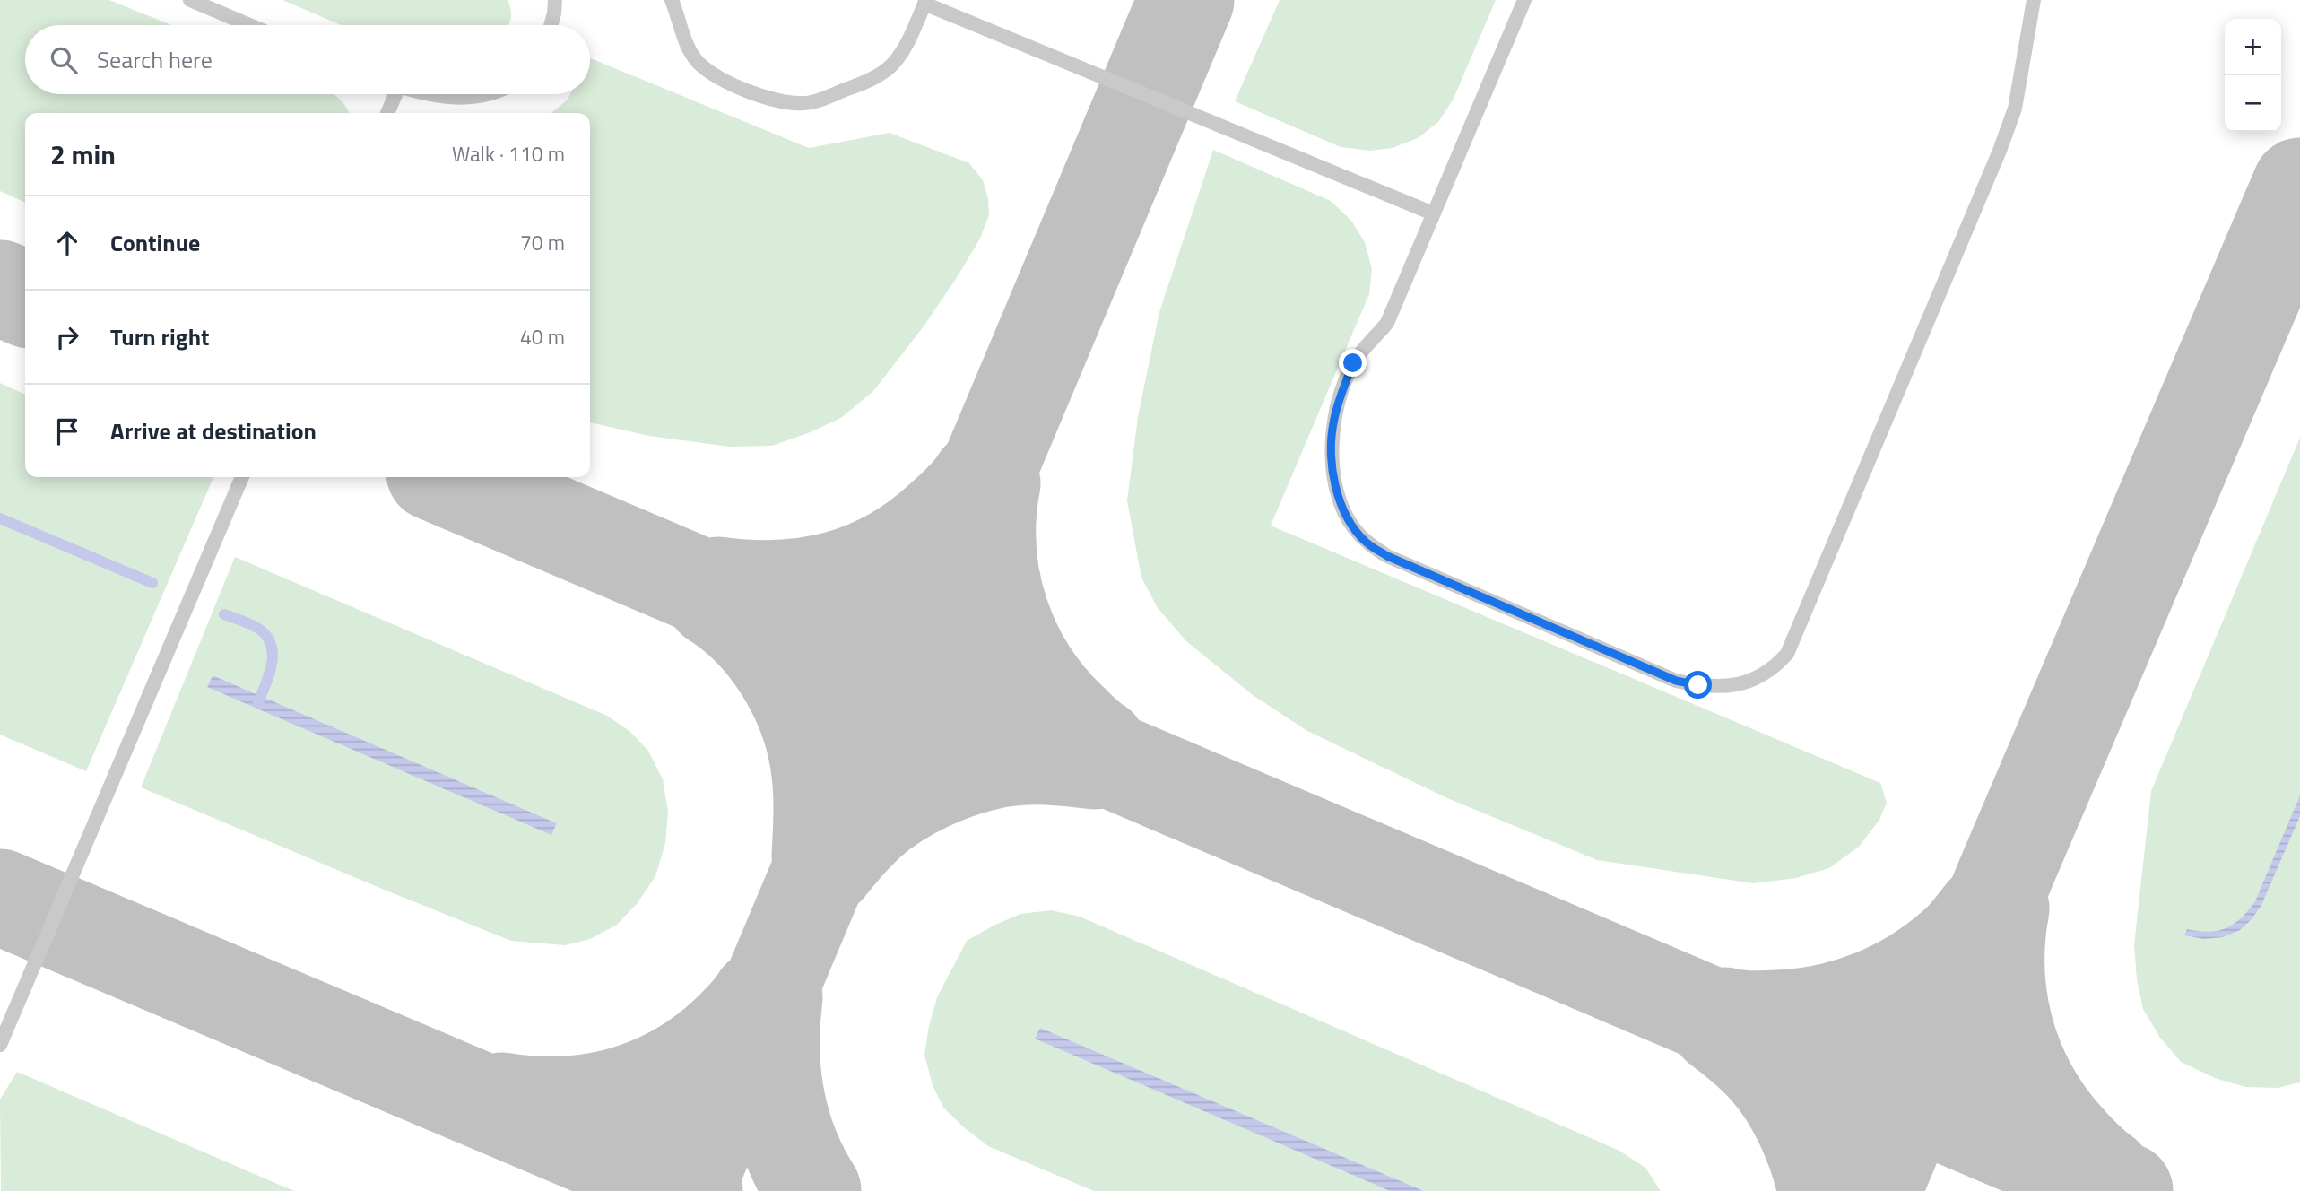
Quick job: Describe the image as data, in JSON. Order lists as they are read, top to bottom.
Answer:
{
  "page": {
    "map_buttons": ["+", "−"],
    "search": "Search here",
    "heading": ["2 min", "Walk · 110 m"],
    "list": [
      ["Continue", "70 m"],
      ["Turn right", "40 m"],
      "Arrive at destination"
    ]
  }
}
